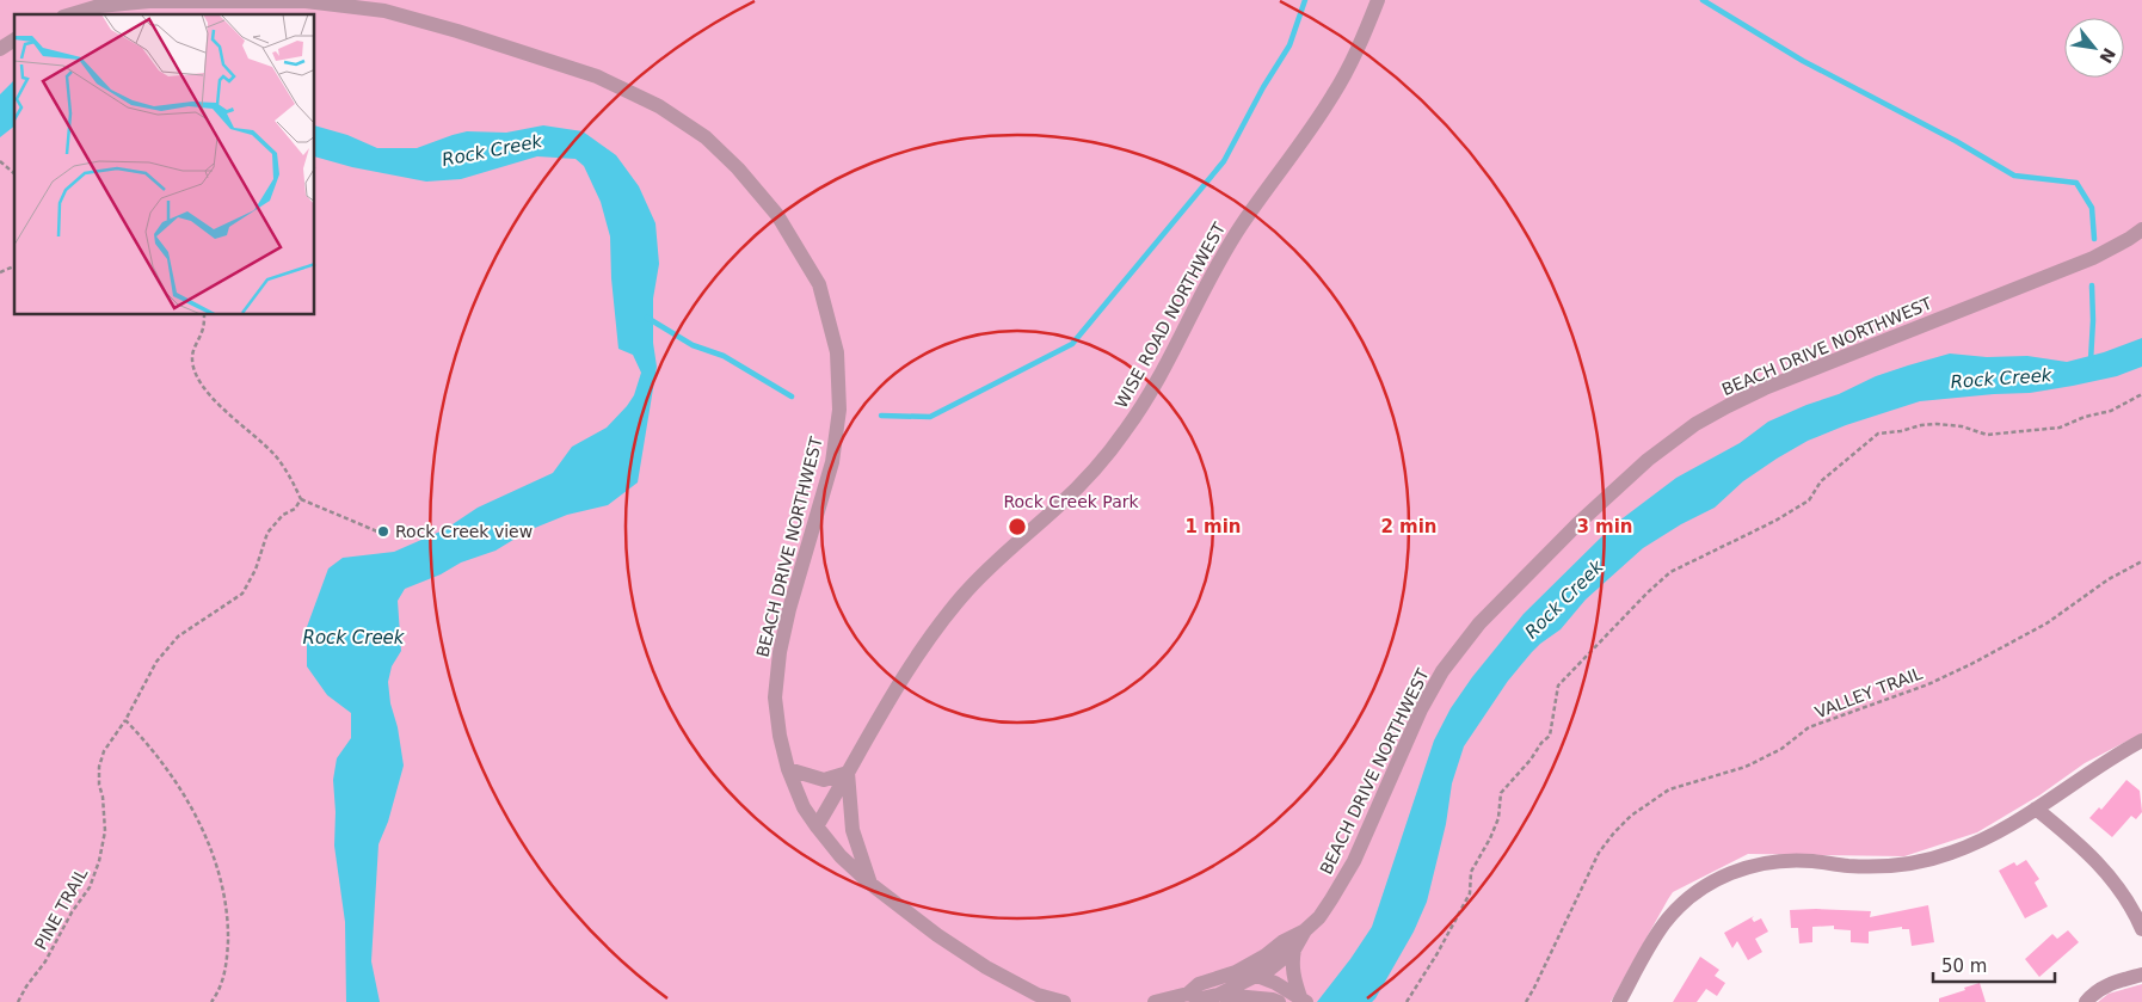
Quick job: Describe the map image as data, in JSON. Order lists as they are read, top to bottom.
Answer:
{
  "streets": {
    "street": ["WISE ROAD NORTHWEST", "BEACH DRIVE NORTHWEST"],
    "path": ["VALLEY TRAIL", "PINE TRAIL"]
  },
  "crossings": [
    ["WISE ROAD NORTHWEST", "BEACH DRIVE NORTHWEST"]
  ],
  "water": ["Rock Creek"],
  "parks": ["Rock Creek Park"],
  "places": ["Rock Creek view"],
  "scale_bar": "50 m",
  "north": "bottom right",
  "rings": ["1 min", "2 min", "3 min"]
}
